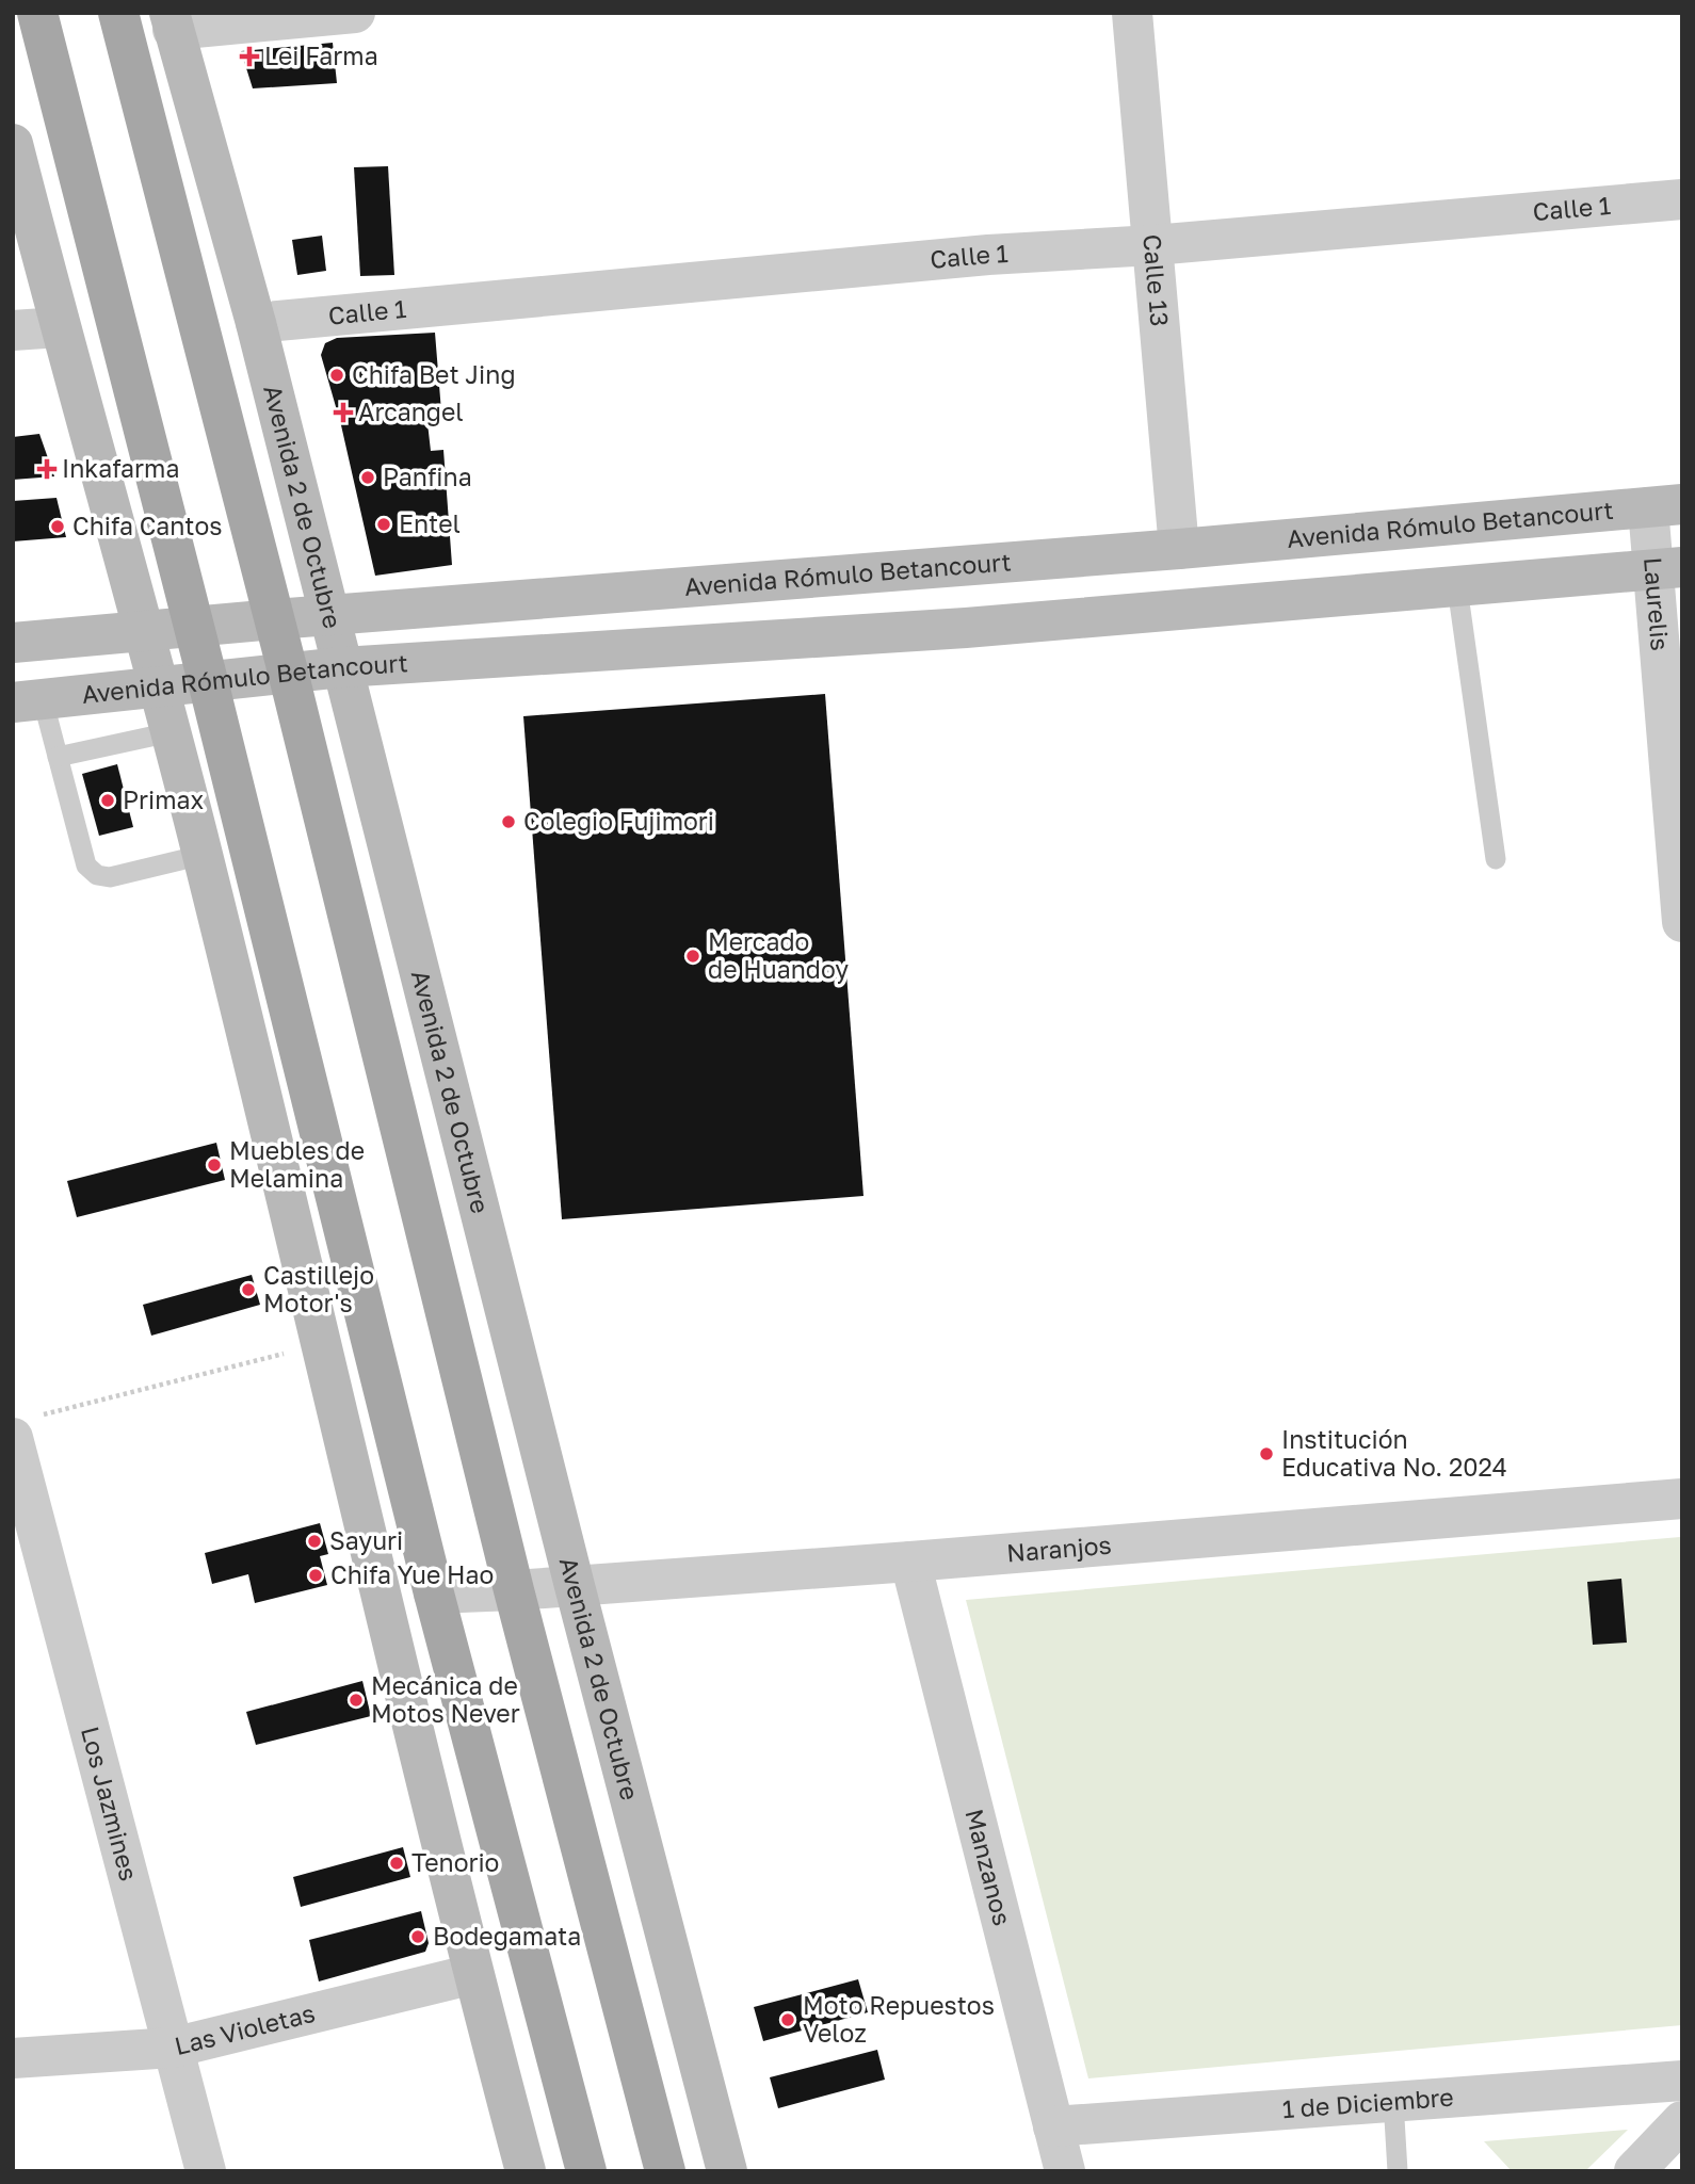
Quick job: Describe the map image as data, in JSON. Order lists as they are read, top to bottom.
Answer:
{
  "streets": {
    "street": [
      "Calle 1",
      "Calle 13",
      "Avenida 2 de Octubre",
      "Avenida Rómulo Betancourt",
      "Laurelis",
      "Naranjos",
      "Los Jazmines",
      "Manzanos",
      "Las Violetas",
      "1 de Diciembre"
    ]
  },
  "crossings": [
    ["Calle 1", "Calle 13"],
    ["Calle 1", "Avenida 2 de Octubre"],
    ["Calle 13", "Avenida Rómulo Betancourt"],
    ["Avenida 2 de Octubre", "Avenida Rómulo Betancourt"],
    ["Avenida 2 de Octubre", "Naranjos"],
    ["Avenida Rómulo Betancourt", "Laurelis"],
    ["Naranjos", "Manzanos"],
    ["Los Jazmines", "Las Violetas"],
    ["Manzanos", "1 de Diciembre"]
  ],
  "places": {
    "health": ["Lei Farma", "Arcangel", "Inkafarma"],
    "other": [
      "Chifa Bet Jing",
      "Panfina",
      "Entel",
      "Chifa Cantos",
      "Primax",
      "Colegio Fujimori",
      "Mercado de Huandoy",
      "Muebles de Melamina",
      "Castillejo Motor's",
      "Institución Educativa No. 2024",
      "Sayuri",
      "Chifa Yue Hao",
      "Mecánica de Motos Never",
      "Tenorio",
      "Bodegamata",
      "Moto Repuestos Veloz"
    ]
  }
}
